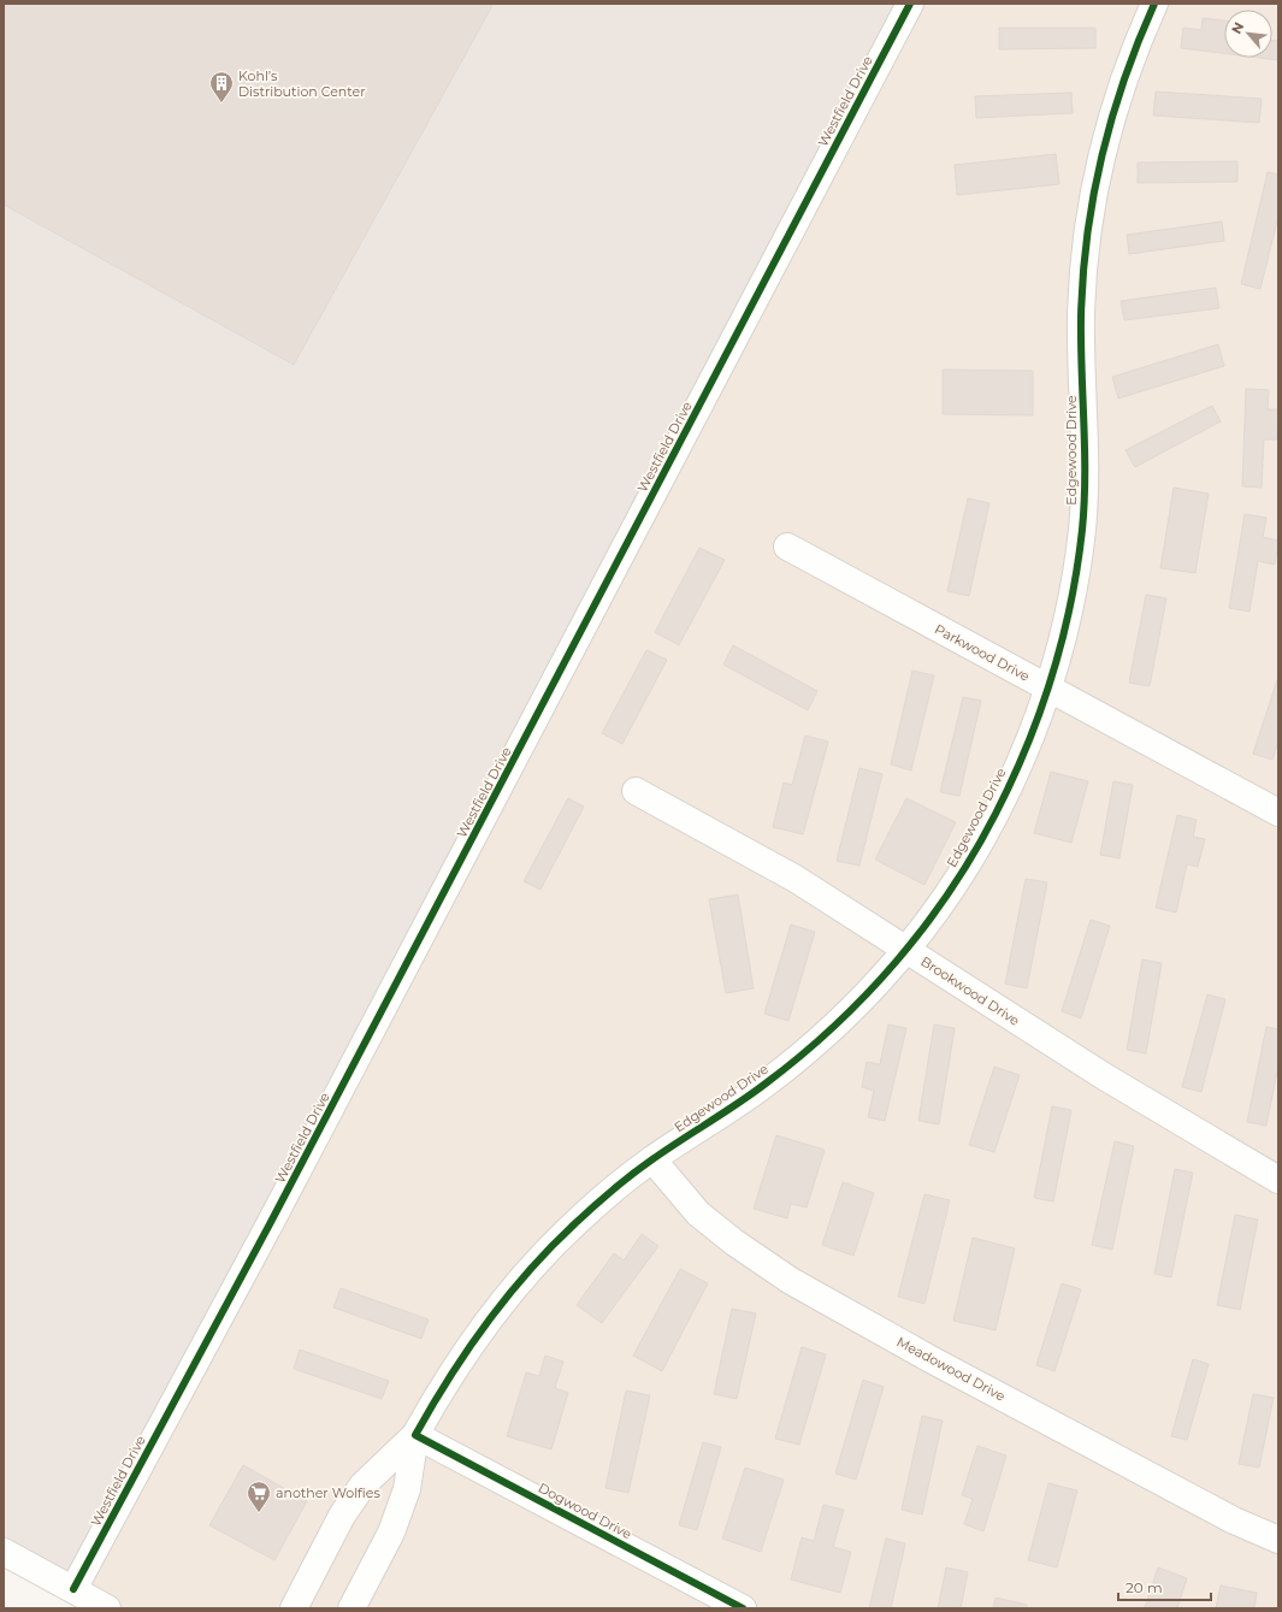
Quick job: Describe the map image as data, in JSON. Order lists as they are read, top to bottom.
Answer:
{
  "streets": {
    "street": [
      "Westfield Drive",
      "Edgewood Drive",
      "Parkwood Drive",
      "Brookwood Drive",
      "Meadowood Drive",
      "Dogwood Drive"
    ]
  },
  "crossings": [
    ["Edgewood Drive", "Parkwood Drive"],
    ["Edgewood Drive", "Brookwood Drive"],
    ["Edgewood Drive", "Meadowood Drive"],
    ["Edgewood Drive", "Dogwood Drive"]
  ],
  "places": {
    "building": ["Kohl’s Distribution Center"],
    "supermarket": ["another Wolfies"]
  },
  "scale_bar": "20 m",
  "north": "top left"
}
